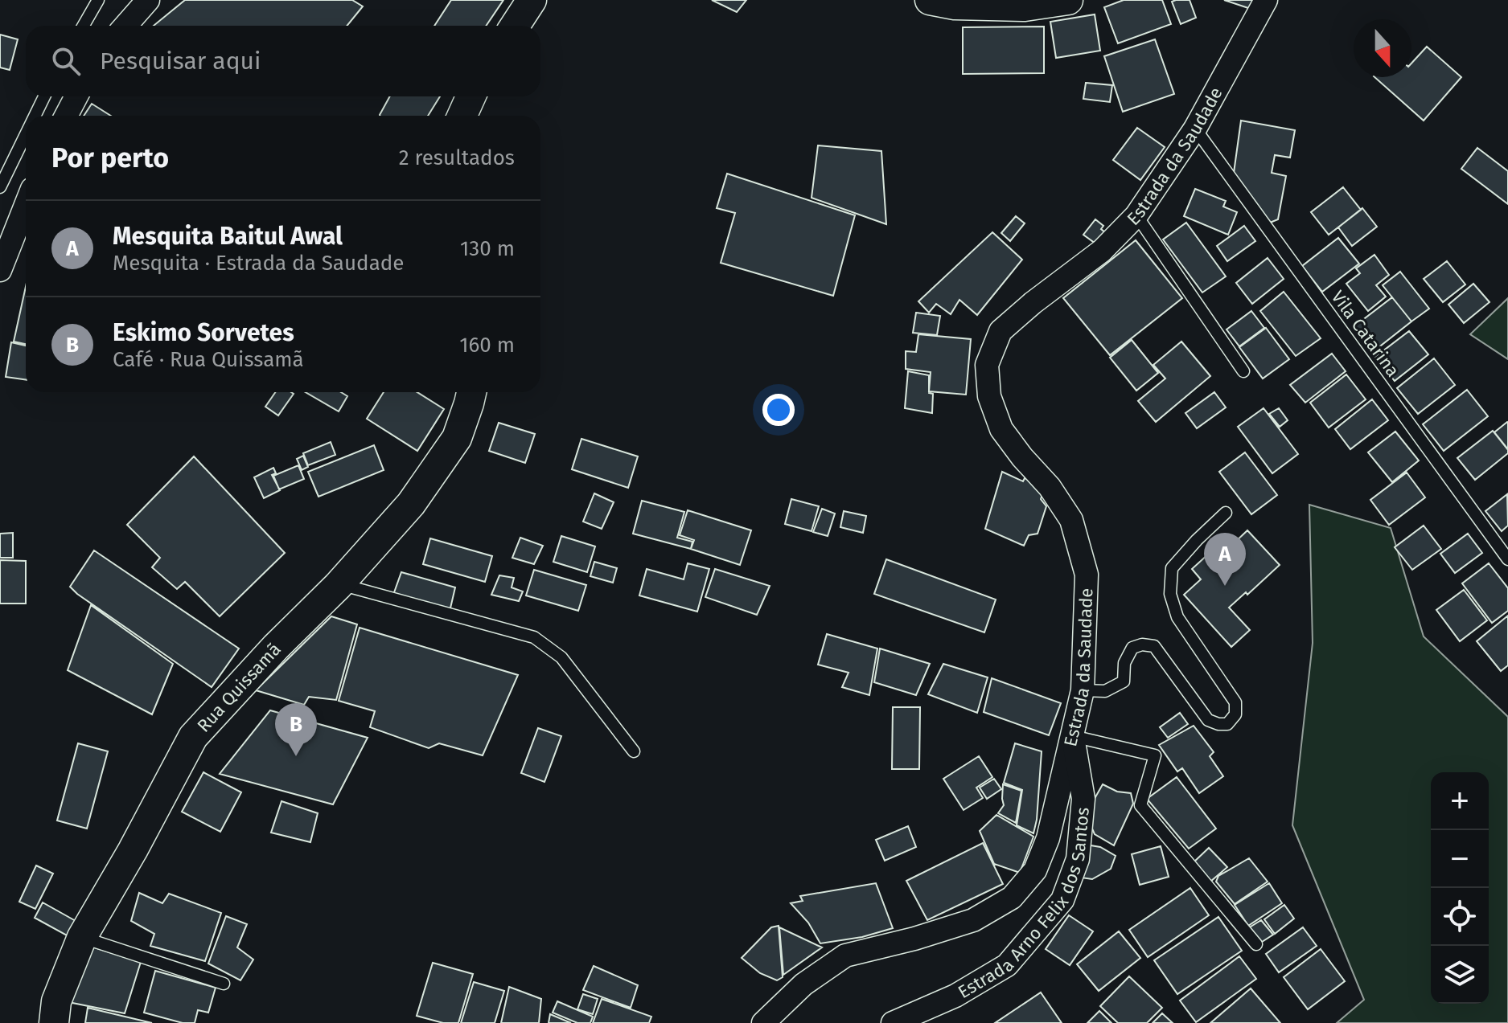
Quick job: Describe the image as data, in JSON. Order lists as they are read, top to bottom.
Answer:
{
  "streets": {
    "street": ["Estrada da Saudade", "Rua Quissamã", "Estrada Arno Felix dos Santos"],
    "lane": ["Vila Catarina"]
  },
  "crossings": [
    ["Estrada da Saudade", "Vila Catarina"],
    ["Estrada da Saudade", "Estrada Arno Felix dos Santos"]
  ],
  "north": "bottom",
  "page": {
    "search": "Pesquisar aqui",
    "heading": ["Por perto", "2 resultados"],
    "list": [
      {
        "mark": "A",
        "name": "Mesquita Baitul Awal",
        "note": "Mesquita · Estrada da Saudade",
        "value": "130 m"
      },
      {
        "mark": "B",
        "name": "Eskimo Sorvetes",
        "note": "Café · Rua Quissamã",
        "value": "160 m"
      }
    ],
    "pins": ["A", "B"],
    "map_buttons": ["+", "−"]
  }
}
